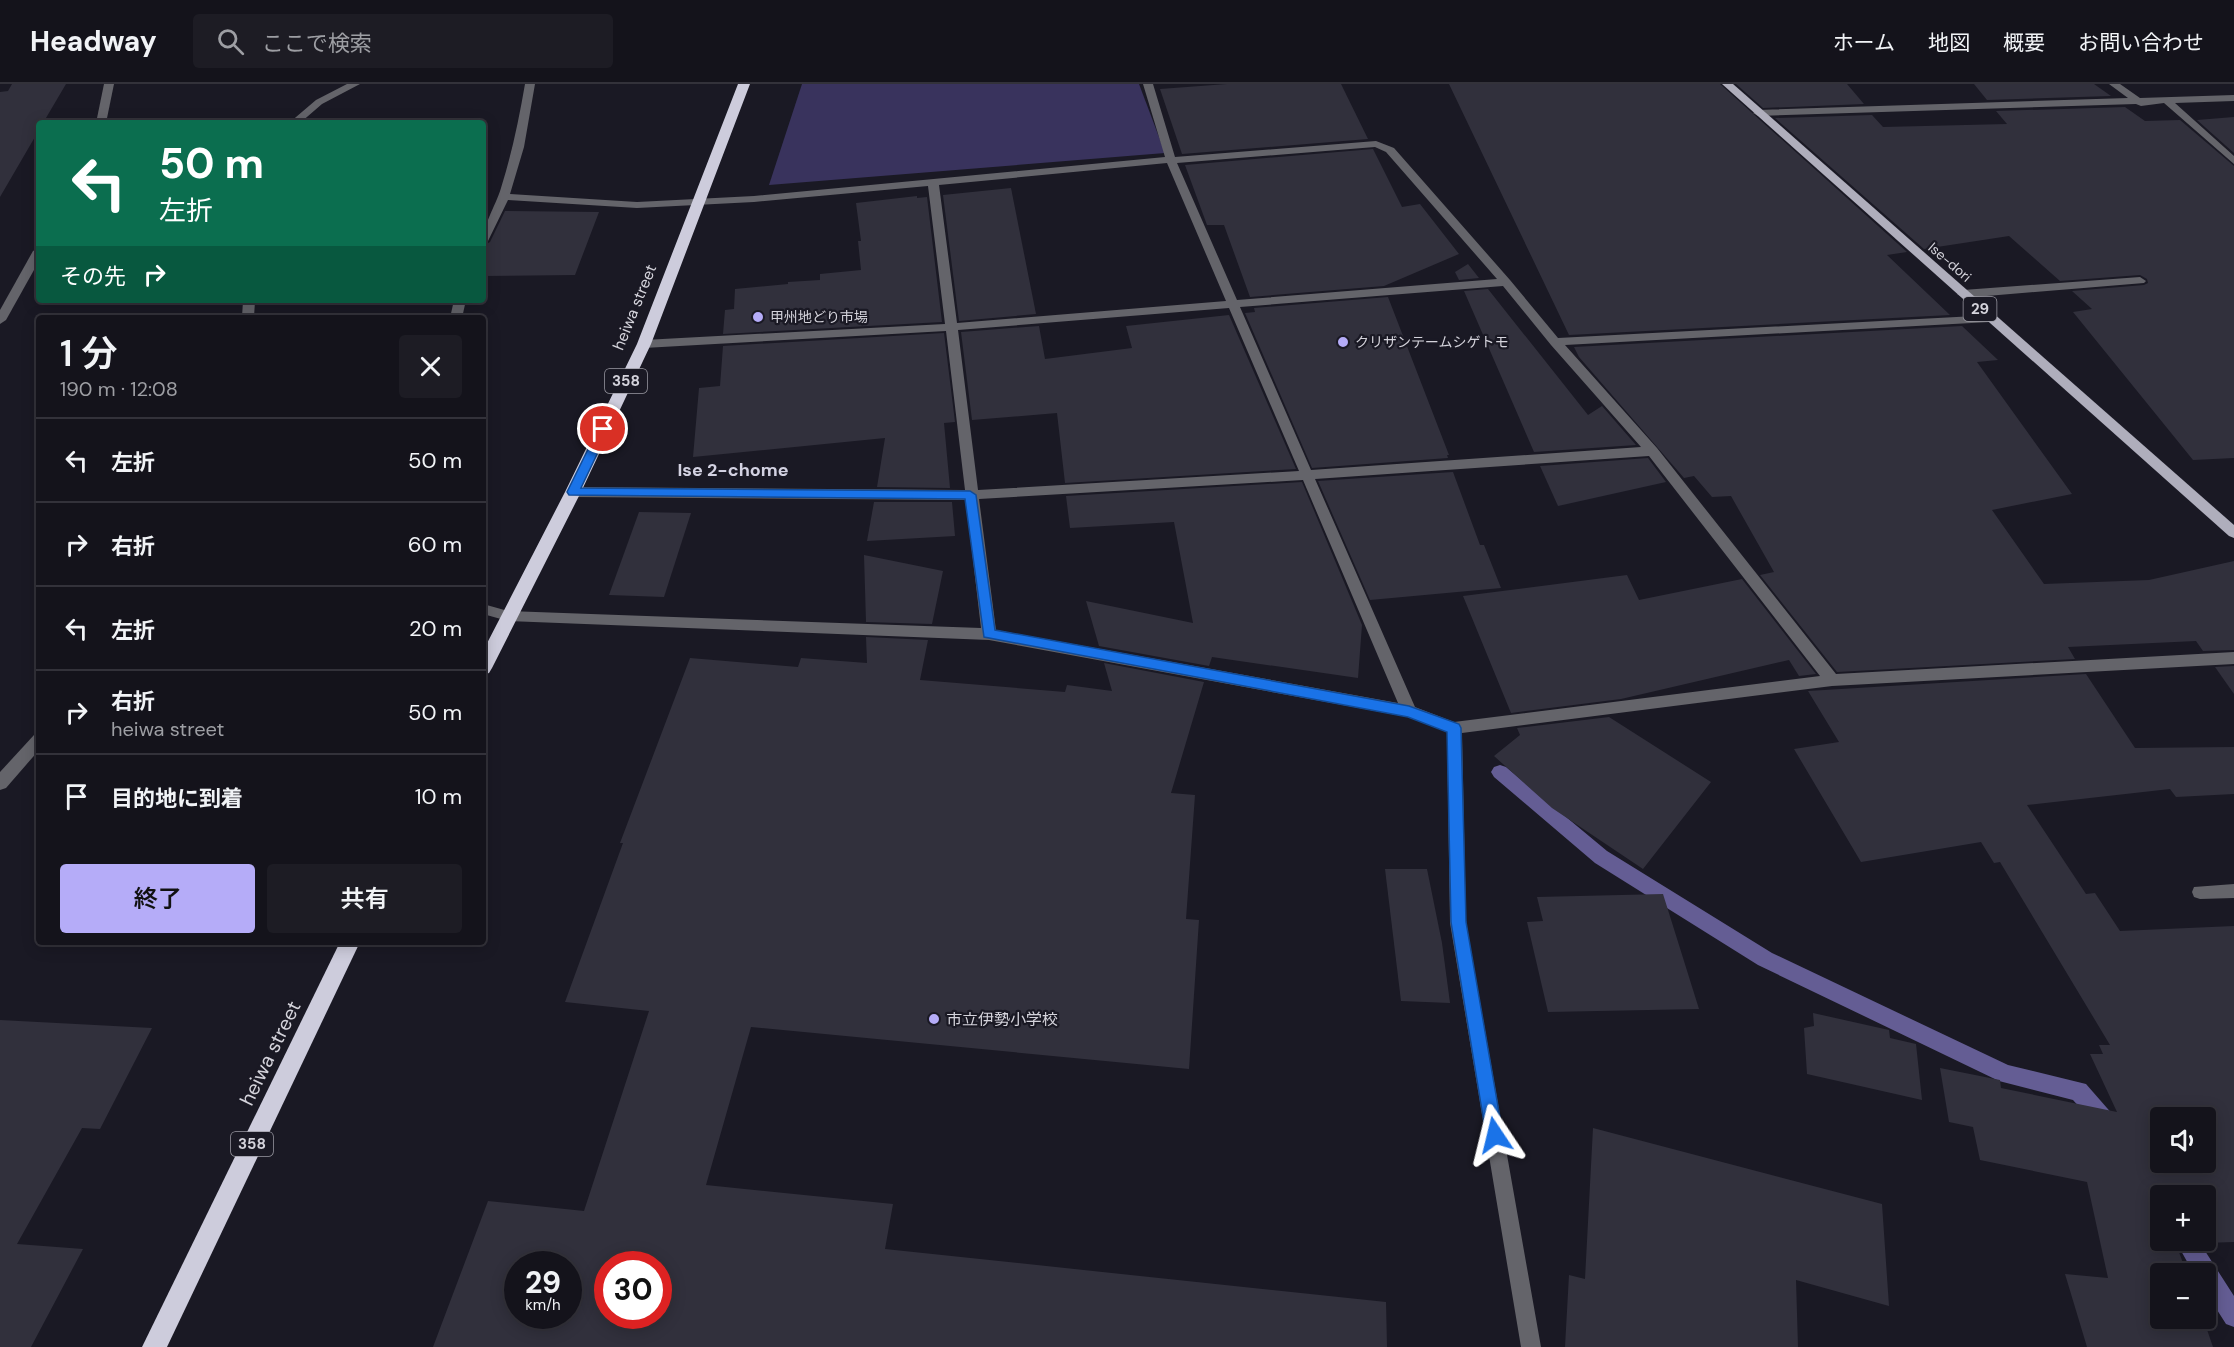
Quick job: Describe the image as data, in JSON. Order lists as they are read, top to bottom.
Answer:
{
  "streets": {
    "highway": ["heiwa street", "358"],
    "main road": ["Ise-dori", "29"]
  },
  "districts": ["Ise 2-chome"],
  "places": ["甲州地どり市場", "クリザンテームシゲトモ", "市立伊勢小学校"],
  "page": {
    "header": "Headway",
    "search": "ここで検索",
    "nav": [
      "ホーム",
      "地図",
      "概要",
      "お問い合わせ"
    ],
    "turn": ["50 m", "左折"],
    "then": "その先",
    "heading": ["1 分", "190 m · 12:08"],
    "list": [
      {
        "name": "左折",
        "value": "50 m"
      },
      {
        "name": "右折",
        "value": "60 m"
      },
      {
        "name": "左折",
        "value": "20 m"
      },
      {
        "name": "右折",
        "note": "heiwa street",
        "value": "50 m"
      },
      {
        "name": "目的地に到着",
        "value": "10 m"
      }
    ],
    "buttons": ["終了", "共有"],
    "map_buttons": ["+", "−"],
    "speed": "29 km/h",
    "limit": "30"
  }
}
